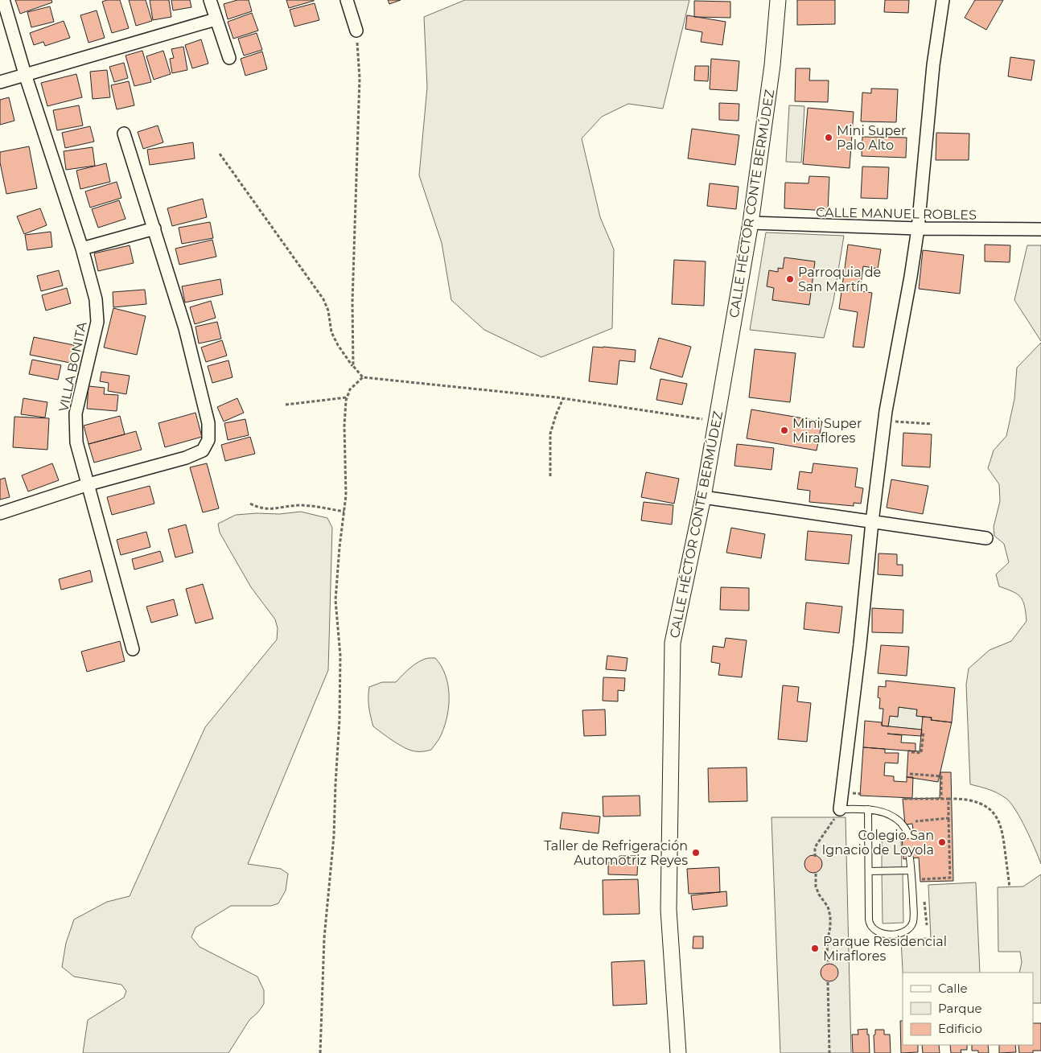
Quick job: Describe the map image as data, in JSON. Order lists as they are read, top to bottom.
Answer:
{
  "streets": {
    "street": ["CALLE HÉCTOR CONTE BERMÚDEZ", "CALLE MANUEL ROBLES", "VILLA BONITA"]
  },
  "crossings": [
    ["CALLE HÉCTOR CONTE BERMÚDEZ", "CALLE MANUEL ROBLES"]
  ],
  "places": [
    "Mini Super Palo Alto",
    "Parroquia de San Martín",
    "Mini Super Miraflores",
    "Colegio San Ignacio de Loyola",
    "Taller de Refrigeración Automotriz Reyes",
    "Parque Residencial Miraflores"
  ],
  "legend": ["Calle", "Parque", "Edificio"]
}
